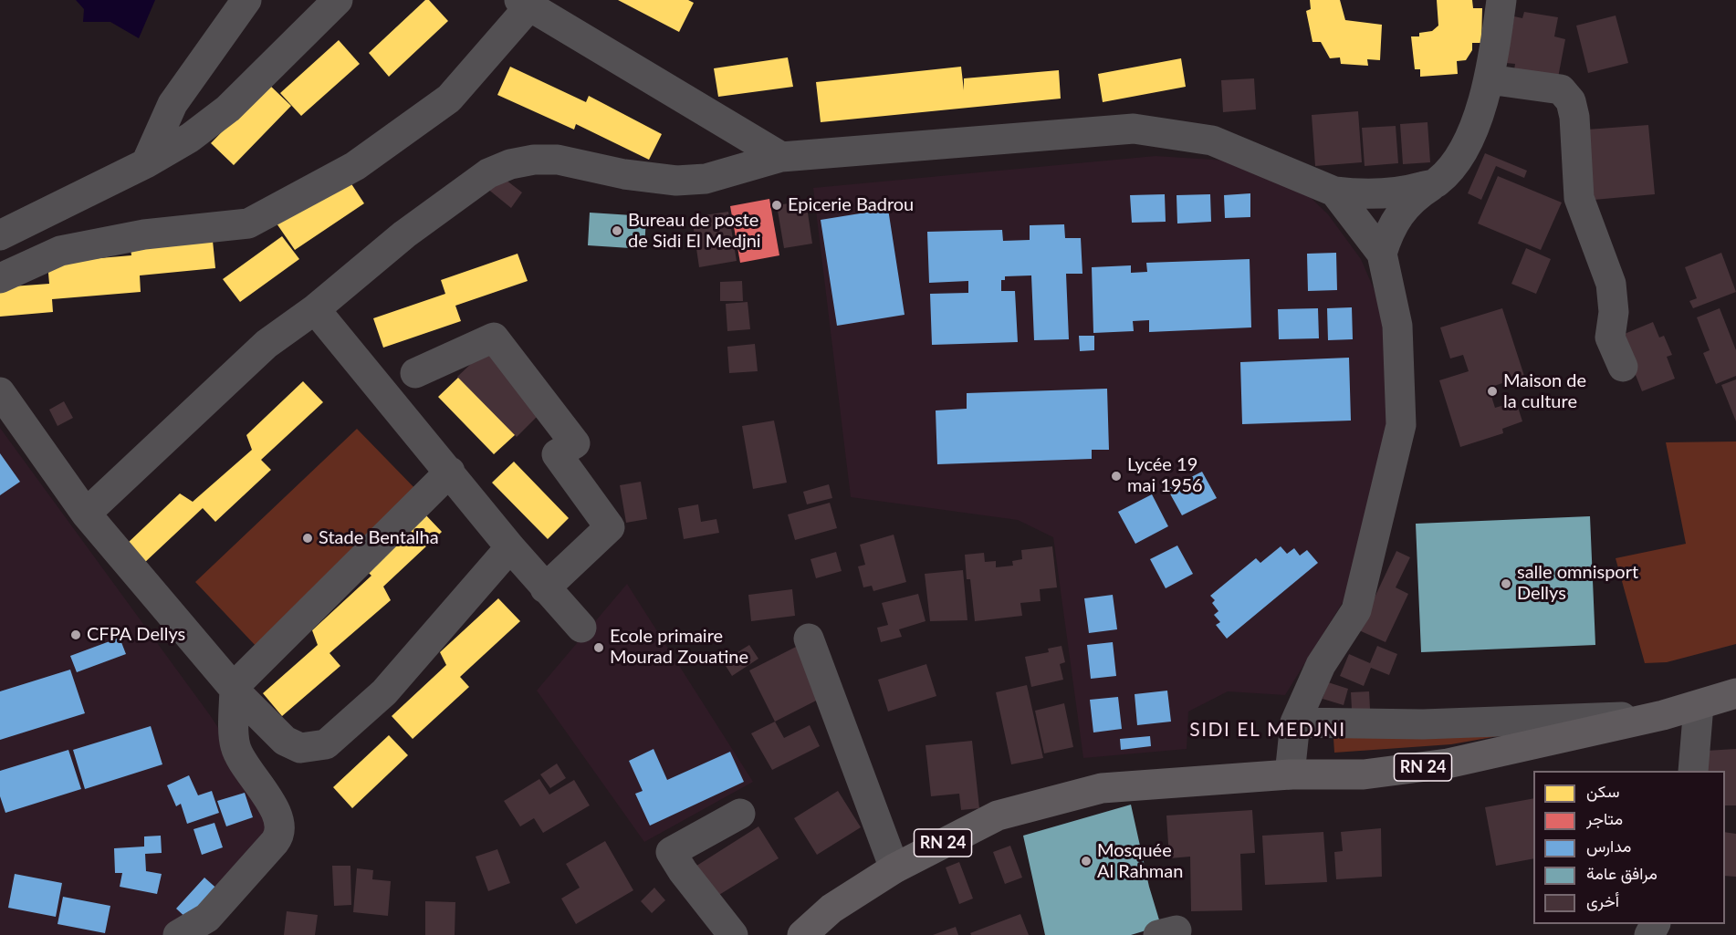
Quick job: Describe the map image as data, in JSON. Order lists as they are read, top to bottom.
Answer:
{
  "streets": {
    "main road": ["RN 24"]
  },
  "districts": ["SIDI EL MEDJNI"],
  "places": [
    "Epicerie Badrou",
    "Bureau de poste de Sidi El Medjni",
    "Maison de la culture",
    "Lycée 19 mai 1956",
    "Stade Bentalha",
    "salle omnisport Dellys",
    "CFPA Dellys",
    "Ecole primaire Mourad Zouatine",
    "Mosquée Al Rahman"
  ],
  "legend": [
    "سكن",
    "متاجر",
    "مدارس",
    "مرافق عامة",
    "أخرى"
  ]
}
